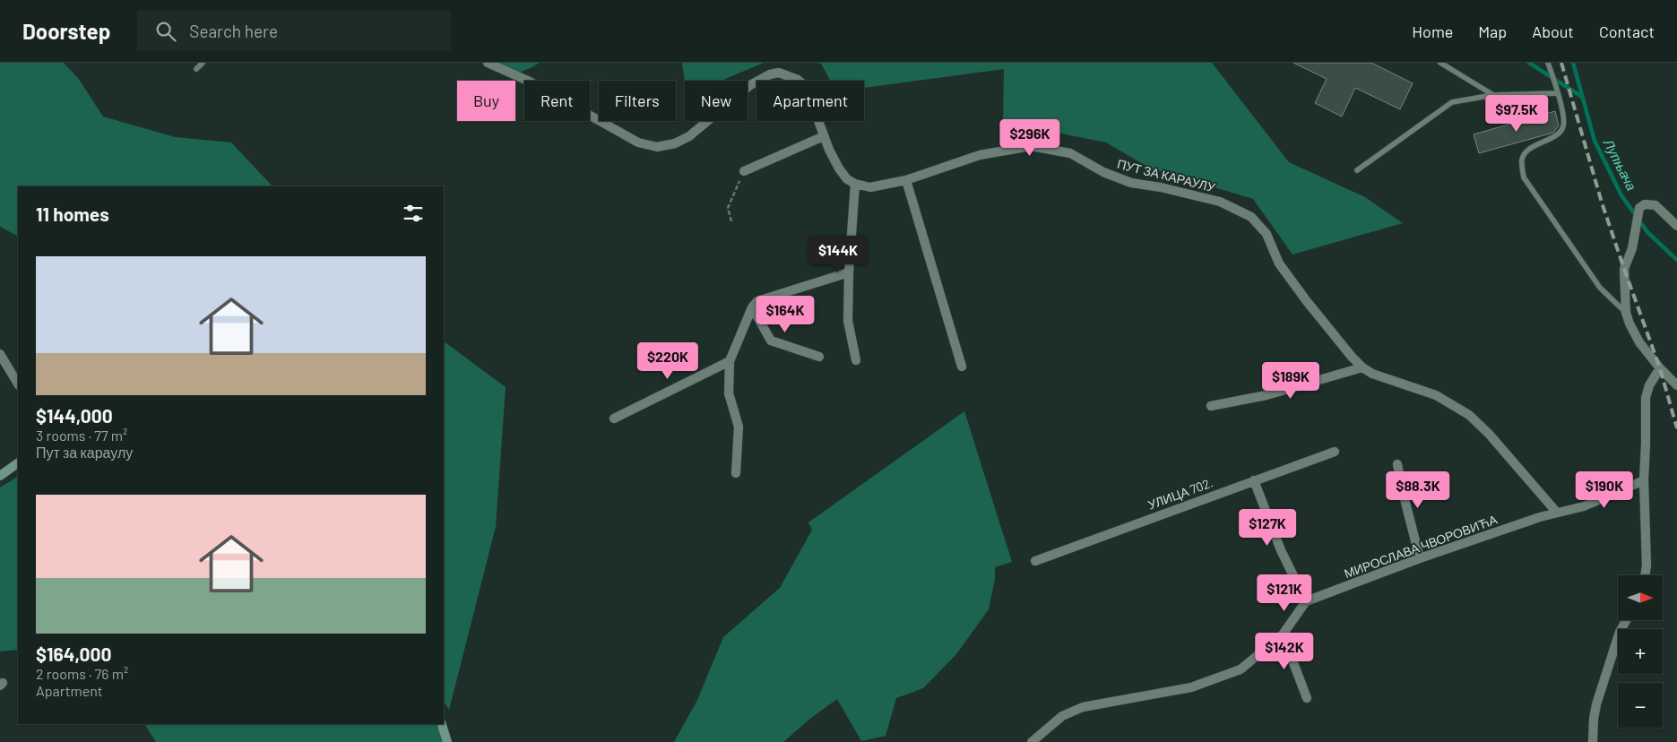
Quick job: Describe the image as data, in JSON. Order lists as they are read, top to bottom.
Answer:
{
  "streets": {
    "street": ["ПУТ ЗА КАРАУЛУ", "УЛИЦА 702.", "МИРОСЛАВА ЧВОРОВИЋА"]
  },
  "crossings": [
    ["ПУТ ЗА КАРАУЛУ", "МИРОСЛАВА ЧВОРОВИЋА"]
  ],
  "water": ["Лупњача"],
  "north": "right",
  "page": {
    "header": "Doorstep",
    "search": "Search here",
    "nav": [
      "Home",
      "Map",
      "About",
      "Contact"
    ],
    "chip": [
      "Buy",
      "Rent",
      "Filters",
      "New",
      "Apartment"
    ],
    "price": [
      "$97.5K",
      "$296K",
      "$144K",
      "$164K",
      "$220K",
      "$189K",
      "$88.3K",
      "$190K",
      "$127K",
      "$121K",
      "$142K"
    ],
    "heading": "11 homes",
    "list": [
      {
        "name": "$144,000",
        "note": "3 rooms · 77 m² · Пут за караулу"
      },
      {
        "name": "$164,000",
        "note": "2 rooms · 76 m² · Apartment"
      }
    ],
    "map_buttons": ["+", "−"]
  }
}
